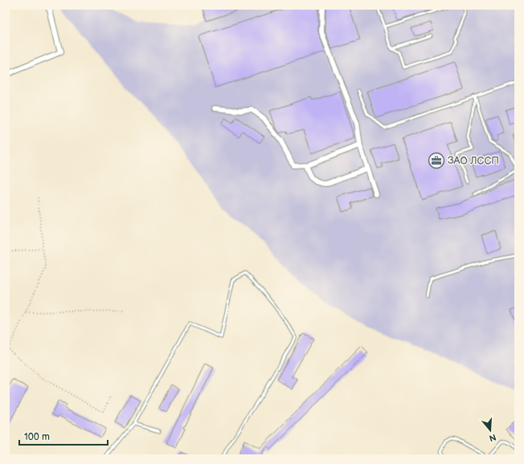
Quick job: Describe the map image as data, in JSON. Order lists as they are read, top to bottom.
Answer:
{
  "places": {
    "office": ["ЗАО ЛССП"]
  },
  "scale_bar": "100 m",
  "north": "bottom"
}
